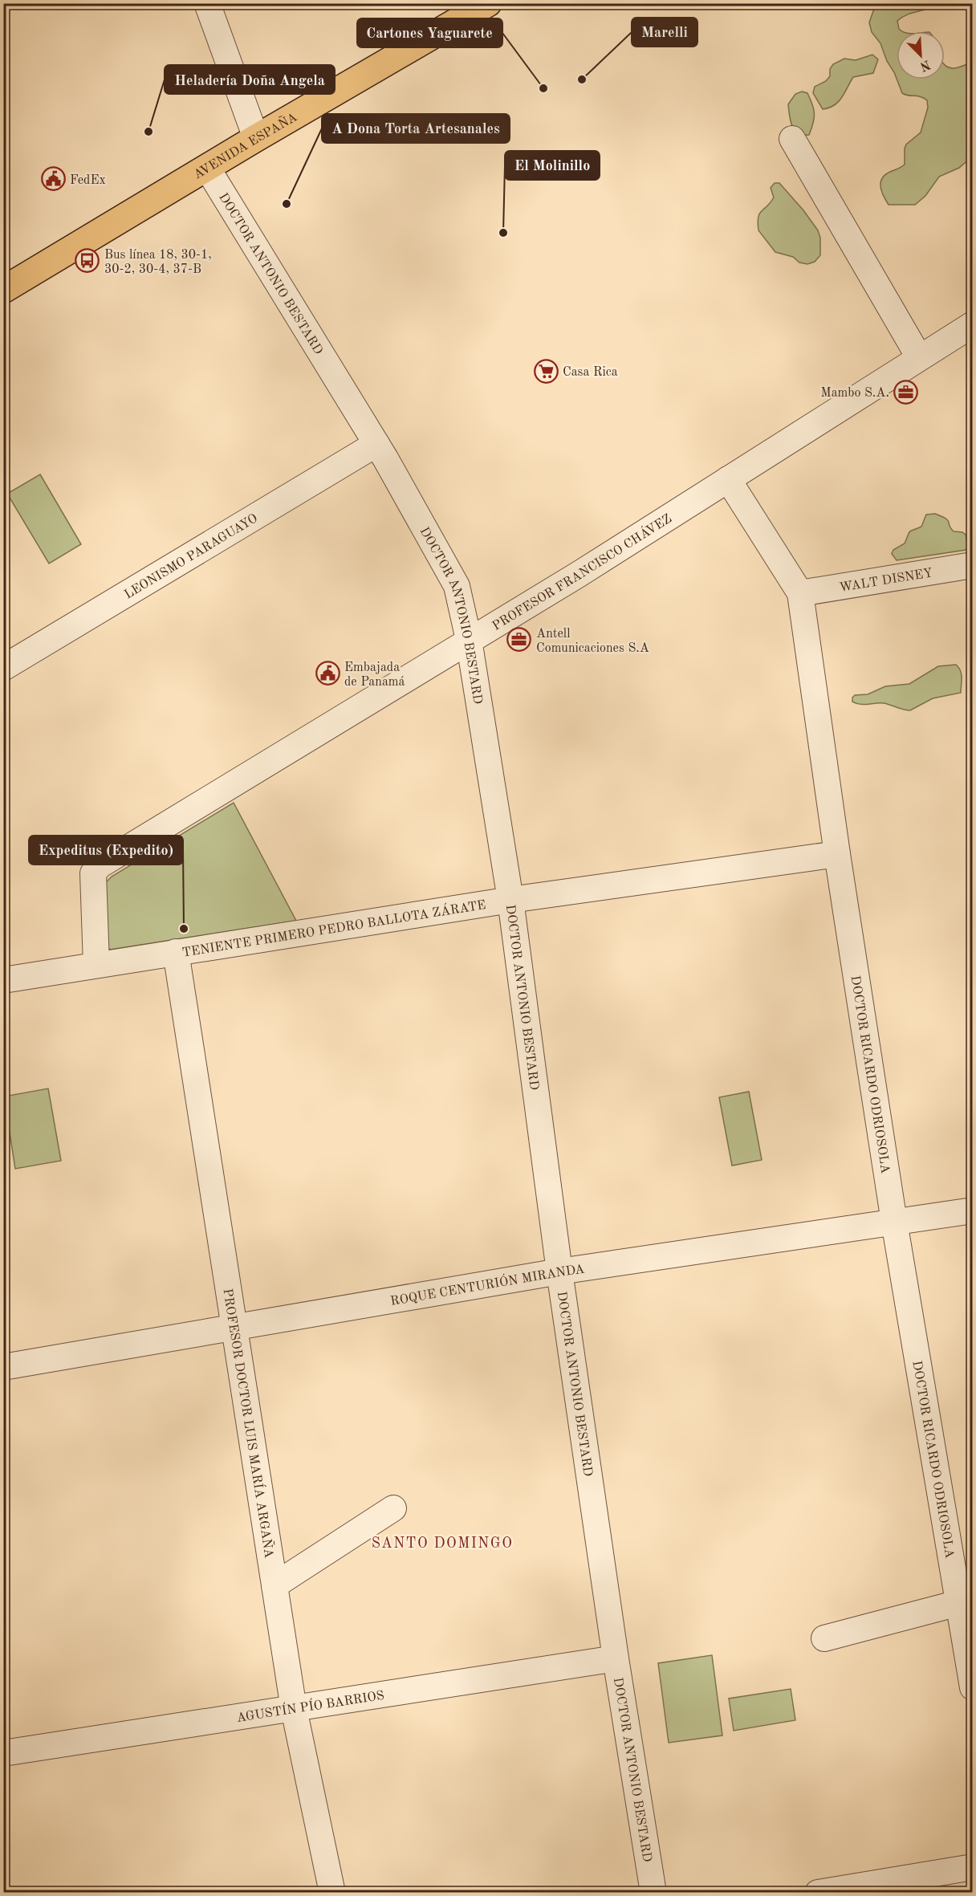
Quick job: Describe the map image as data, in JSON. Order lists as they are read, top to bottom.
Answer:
{
  "streets": {
    "main road": ["AVENIDA ESPAÑA"],
    "street": [
      "DOCTOR ANTONIO BESTARD",
      "LEONISMO PARAGUAYO",
      "PROFESOR FRANCISCO CHÁVEZ",
      "WALT DISNEY",
      "TENIENTE PRIMERO PEDRO BALLOTA ZÁRATE",
      "DOCTOR RICARDO ODRIOSOLA",
      "ROQUE CENTURIÓN MIRANDA",
      "PROFESOR DOCTOR LUIS MARÍA ARGAÑA",
      "AGUSTÍN PÍO BARRIOS"
    ]
  },
  "crossings": [
    ["AVENIDA ESPAÑA", "DOCTOR ANTONIO BESTARD"],
    ["DOCTOR ANTONIO BESTARD", "LEONISMO PARAGUAYO"],
    ["DOCTOR ANTONIO BESTARD", "PROFESOR FRANCISCO CHÁVEZ"],
    ["DOCTOR ANTONIO BESTARD", "TENIENTE PRIMERO PEDRO BALLOTA ZÁRATE"],
    ["DOCTOR ANTONIO BESTARD", "ROQUE CENTURIÓN MIRANDA"],
    ["DOCTOR ANTONIO BESTARD", "AGUSTÍN PÍO BARRIOS"],
    ["PROFESOR FRANCISCO CHÁVEZ", "TENIENTE PRIMERO PEDRO BALLOTA ZÁRATE"],
    ["PROFESOR FRANCISCO CHÁVEZ", "DOCTOR RICARDO ODRIOSOLA"],
    ["WALT DISNEY", "DOCTOR RICARDO ODRIOSOLA"],
    ["TENIENTE PRIMERO PEDRO BALLOTA ZÁRATE", "DOCTOR RICARDO ODRIOSOLA"],
    ["TENIENTE PRIMERO PEDRO BALLOTA ZÁRATE", "PROFESOR DOCTOR LUIS MARÍA ARGAÑA"],
    ["DOCTOR RICARDO ODRIOSOLA", "ROQUE CENTURIÓN MIRANDA"],
    ["ROQUE CENTURIÓN MIRANDA", "PROFESOR DOCTOR LUIS MARÍA ARGAÑA"],
    ["PROFESOR DOCTOR LUIS MARÍA ARGAÑA", "AGUSTÍN PÍO BARRIOS"]
  ],
  "districts": ["SANTO DOMINGO"],
  "places": {
    "other": [
      "Marelli",
      "Cartones Yaguarete",
      "Heladería Doña Angela",
      "A Dona Torta Artesanales",
      "El Molinillo",
      "Expeditus (Expedito)"
    ],
    "public building": ["FedEx", "Embajada de Panamá"],
    "bus stop": ["Bus línea 18, 30-1, 30-2, 30-4, 37-B"],
    "supermarket": ["Casa Rica"],
    "office": ["Mambo S.A.", "Antell Comunicaciones S.A"]
  },
  "north": "bottom right"
}
